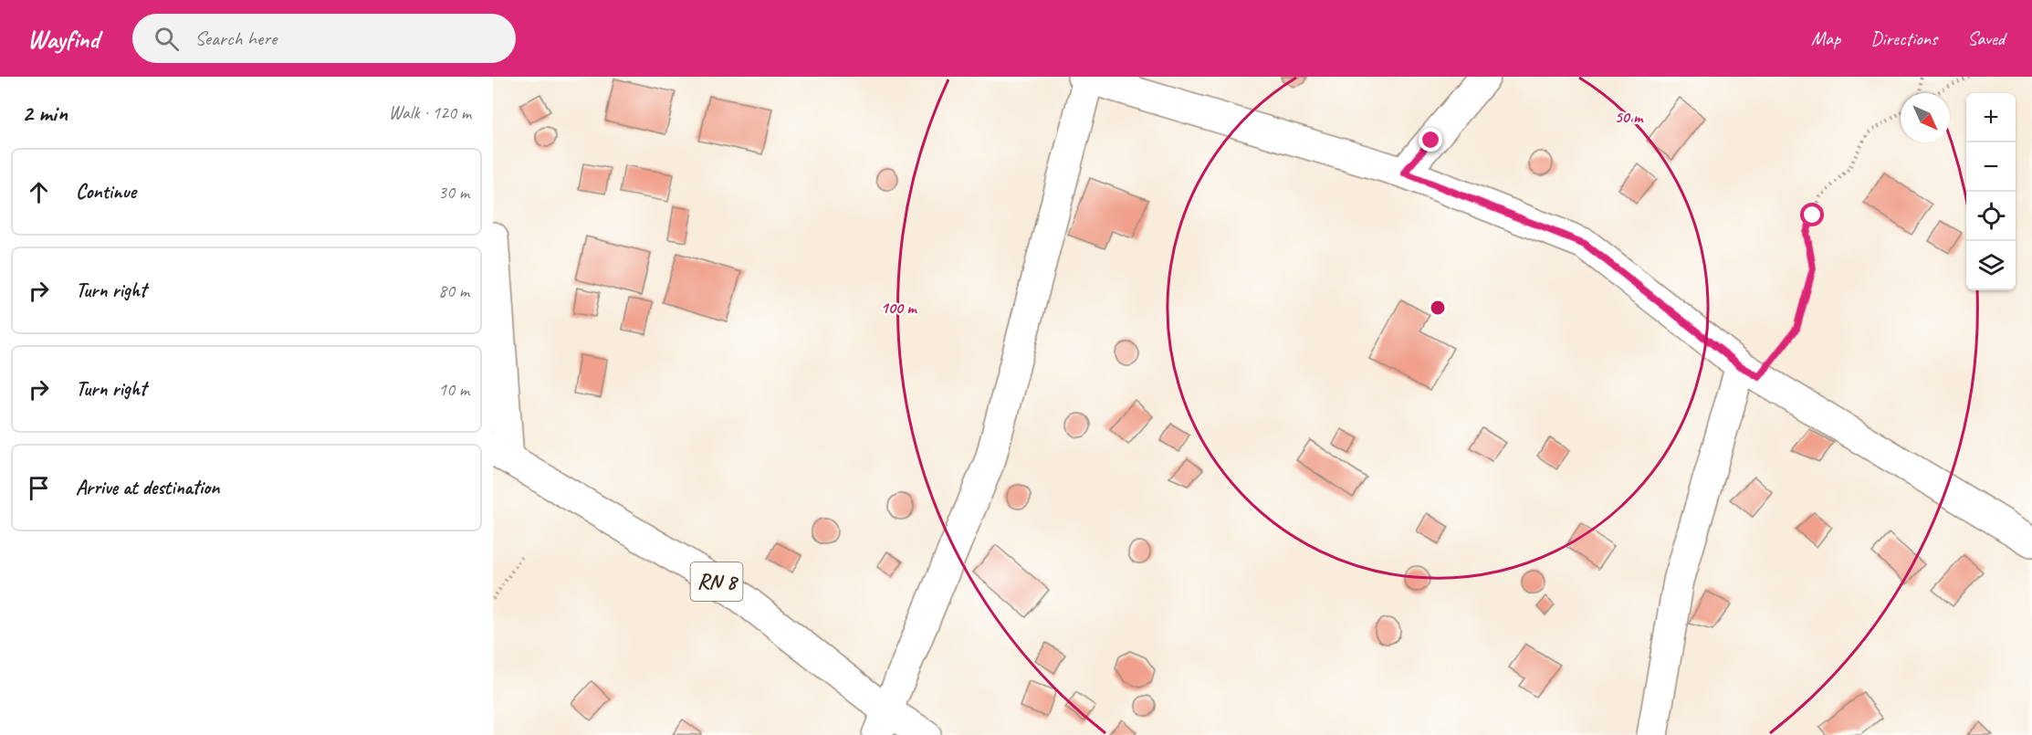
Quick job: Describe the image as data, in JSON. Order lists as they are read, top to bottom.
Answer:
{
  "streets": {
    "street": ["RN 8"]
  },
  "north": "bottom right",
  "page": {
    "header": "Wayfind",
    "search": "Search here",
    "nav": ["Map", "Directions", "Saved"],
    "heading": ["2 min", "Walk · 120 m"],
    "map_buttons": ["+", "−"],
    "list": [
      ["Continue", "30 m"],
      ["Turn right", "80 m"],
      ["Turn right", "10 m"],
      "Arrive at destination"
    ]
  },
  "rings": ["50 m", "100 m"]
}
